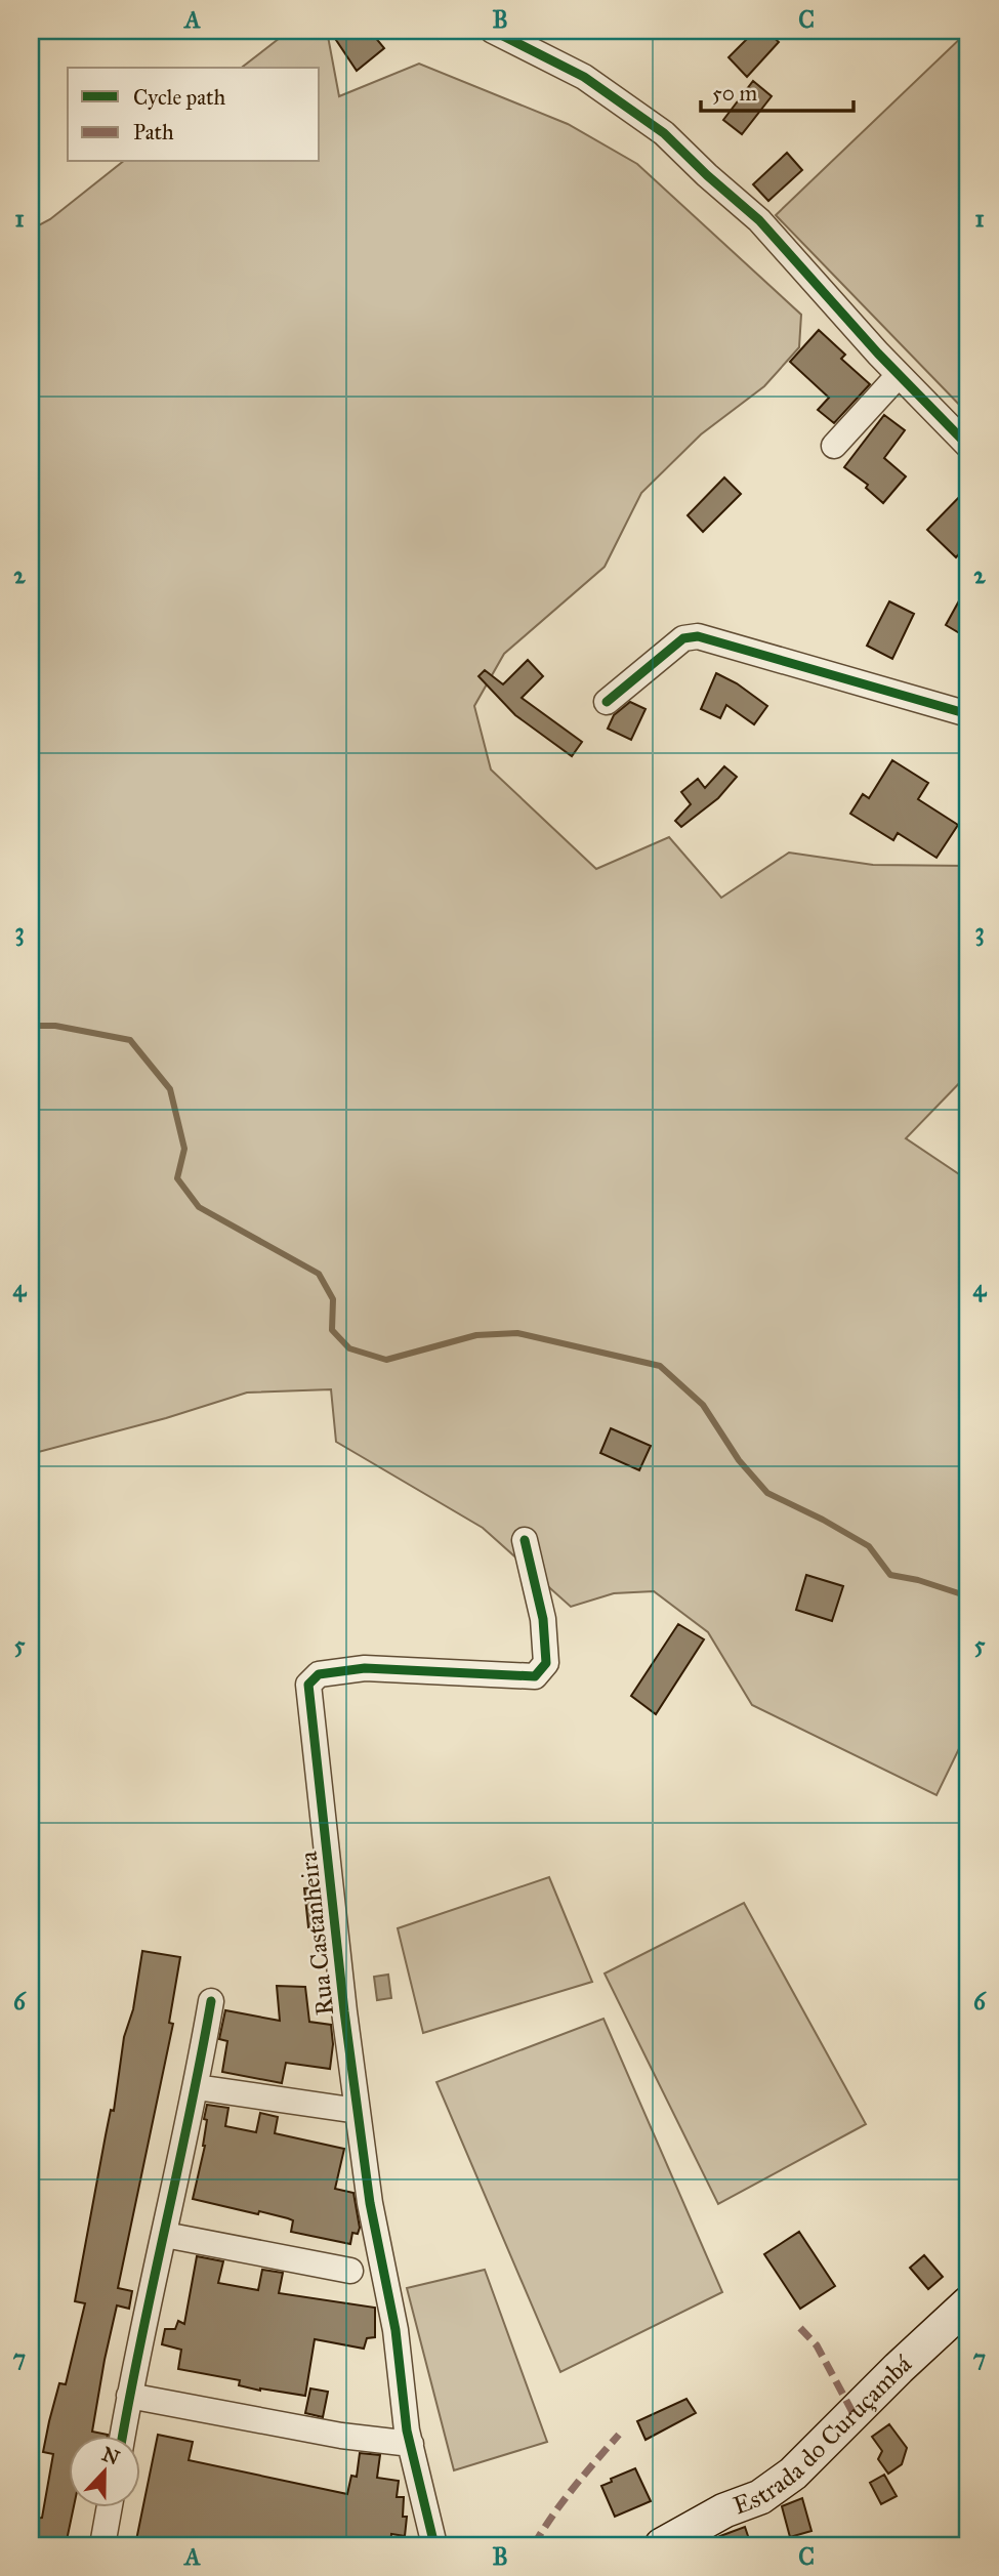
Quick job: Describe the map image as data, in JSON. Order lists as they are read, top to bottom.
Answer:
{
  "streets": {
    "street": ["Rua Castanheira", "Estrada do Curuçambá"]
  },
  "legend": ["Cycle path", "Path"],
  "scale_bar": "50 m",
  "north": "top",
  "grid": {
    "columns": ["A", "B", "C"],
    "rows": [
      "1",
      "2",
      "3",
      "4",
      "5",
      "6",
      "7"
    ]
  }
}
